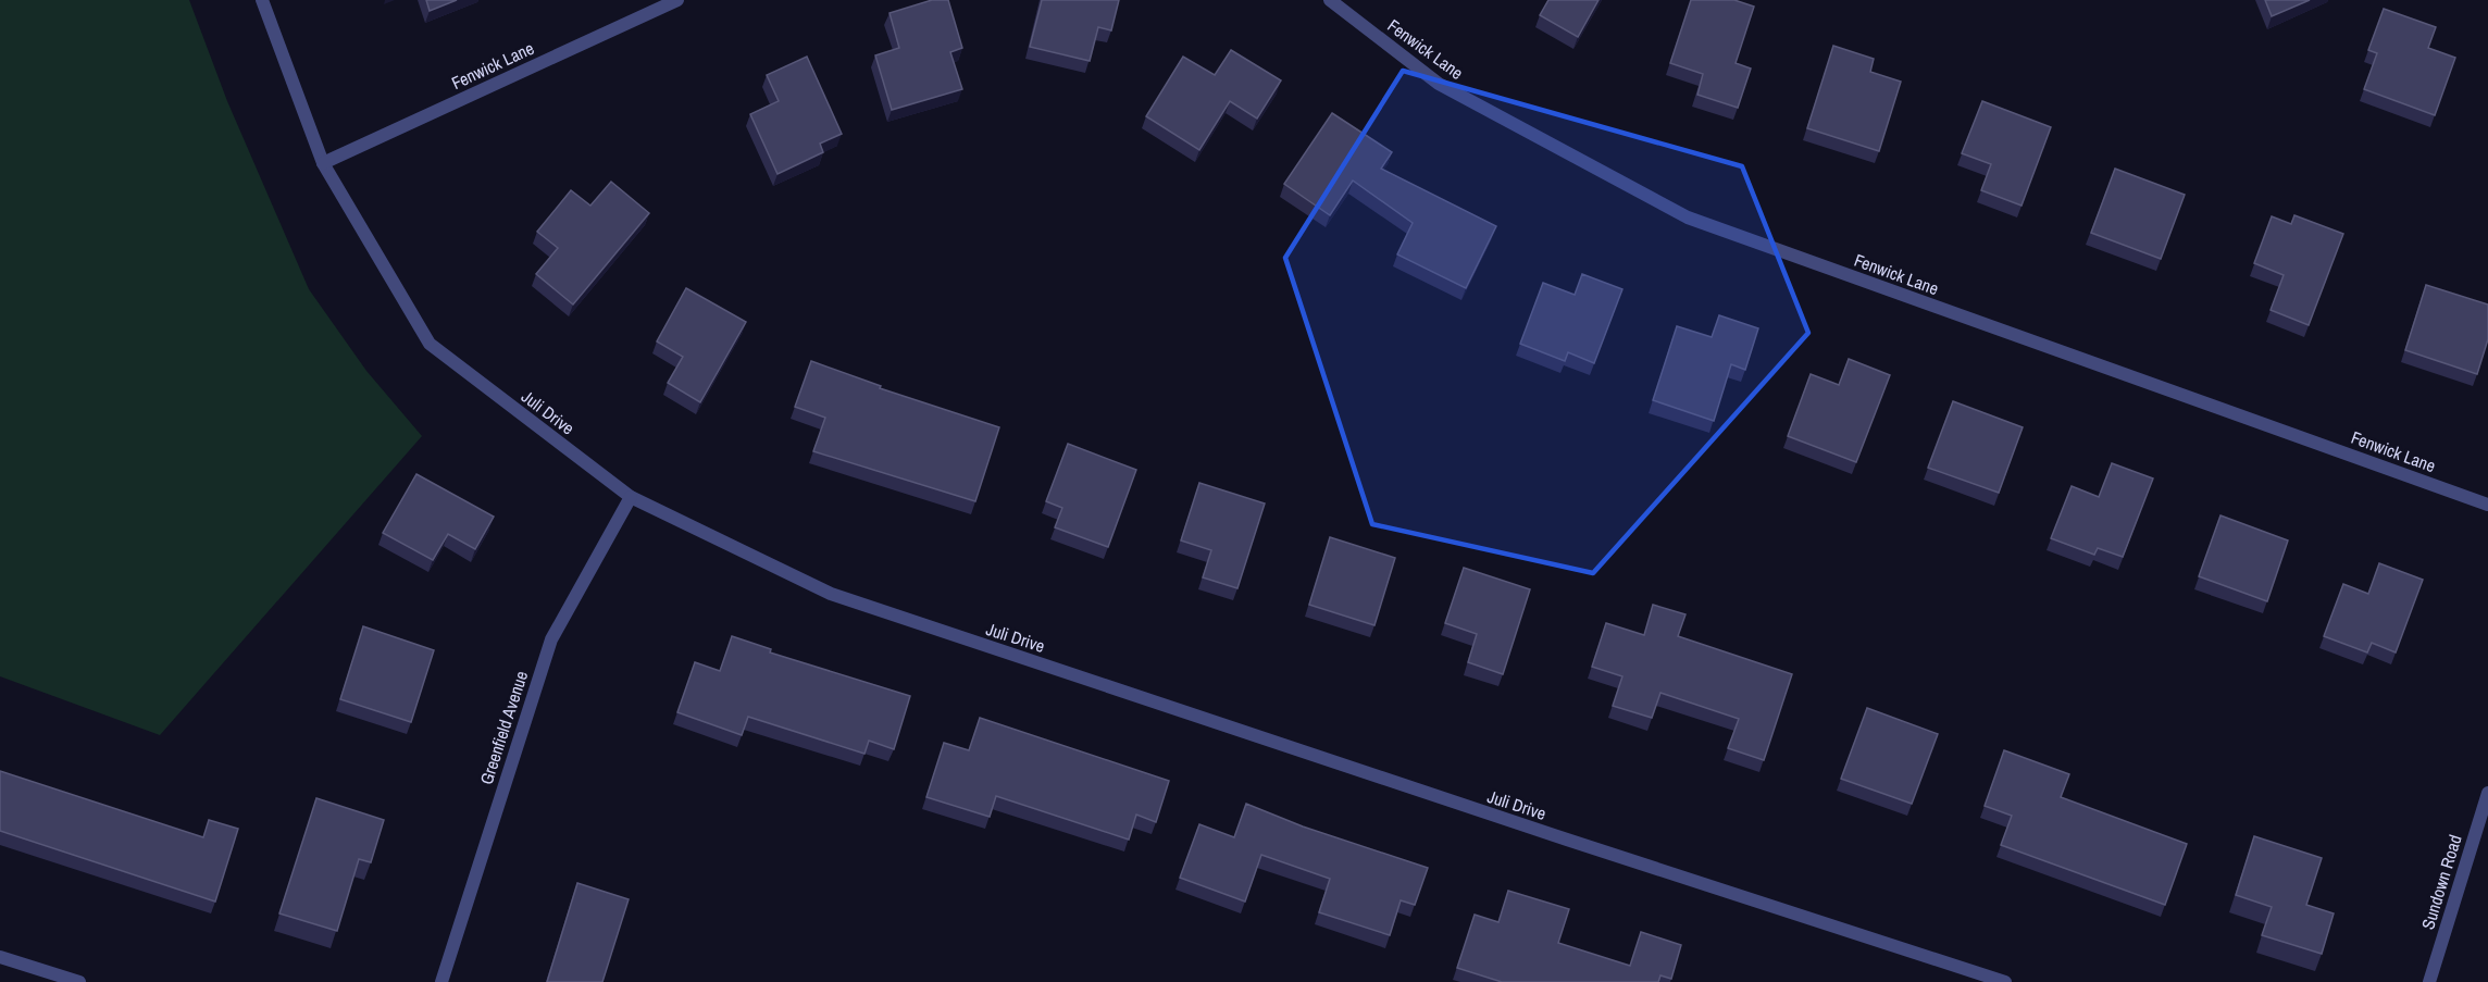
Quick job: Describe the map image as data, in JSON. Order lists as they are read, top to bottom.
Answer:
{
  "streets": {
    "street": [
      "Fenwick Lane",
      "Juli Drive",
      "Greenfield Avenue",
      "Sundown Road"
    ]
  },
  "crossings": [
    ["Fenwick Lane", "Juli Drive"],
    ["Juli Drive", "Greenfield Avenue"]
  ]
}
